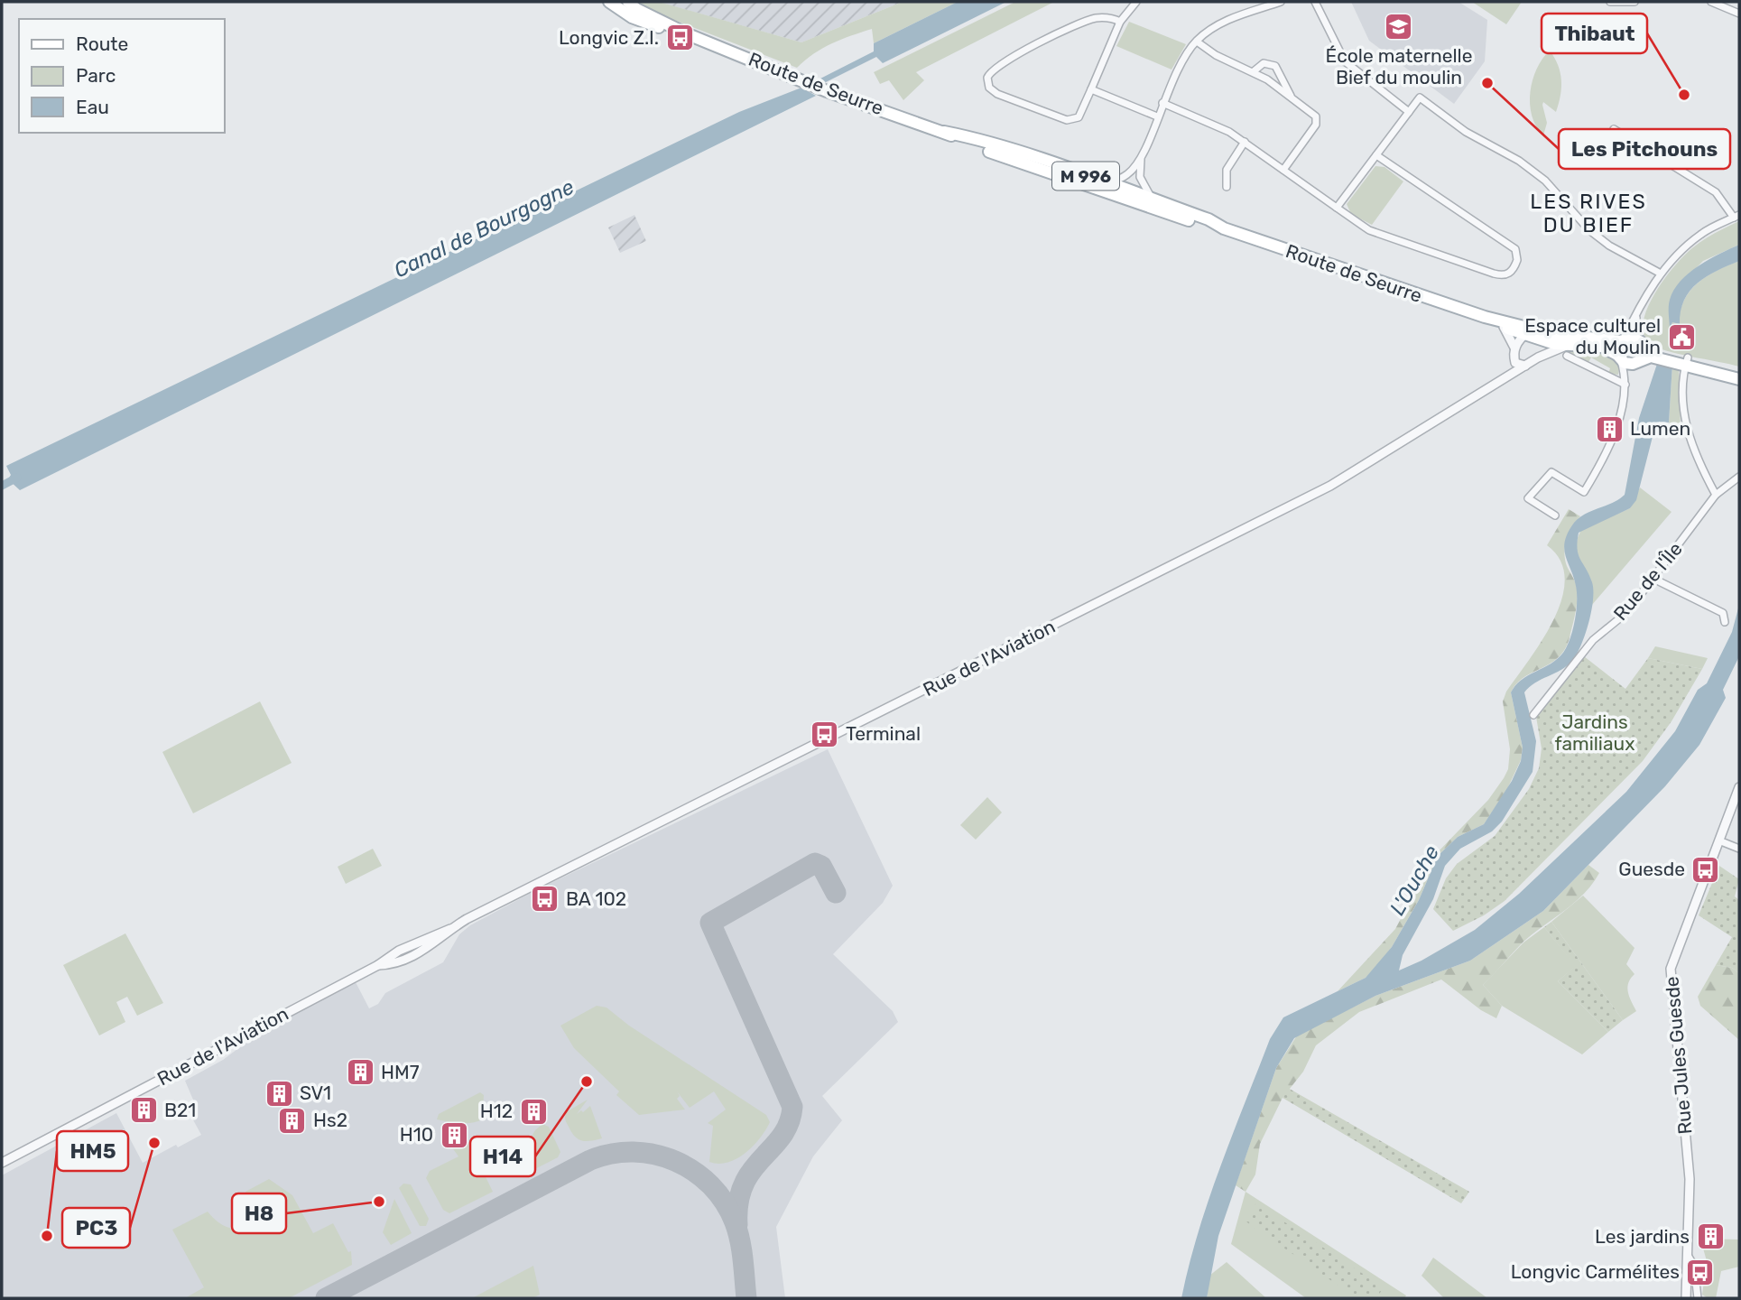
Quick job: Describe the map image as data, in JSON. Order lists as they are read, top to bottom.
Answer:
{
  "streets": {
    "main road": ["Route de Seurre", "M 996"],
    "street": ["Rue de l'Île", "Rue de l'Aviation", "Rue Jules Guesde"]
  },
  "crossings": [
    ["Route de Seurre", "M 996"],
    ["Route de Seurre", "Rue de l'Aviation"],
    ["M 996", "Rue de l'Aviation"]
  ],
  "districts": ["LES RIVES DU BIEF"],
  "water": ["Canal de Bourgogne", "L'Ouche"],
  "parks": ["Jardins familiaux"],
  "places": {
    "school or university": ["École maternelle Bief du moulin"],
    "bus stop": [
      "Longvic Z.I.",
      "Terminal",
      "Guesde",
      "BA 102",
      "Longvic Carmélites"
    ],
    "other": [
      "Les Pitchouns",
      "Thibaut",
      "H14",
      "PC3",
      "H8",
      "HM5"
    ],
    "public building": ["Espace culturel du Moulin"],
    "building": [
      "Lumen",
      "HM7",
      "SV1",
      "B21",
      "H12",
      "Hs2",
      "H10",
      "Les jardins"
    ]
  },
  "legend": ["Route", "Parc", "Eau"]
}
